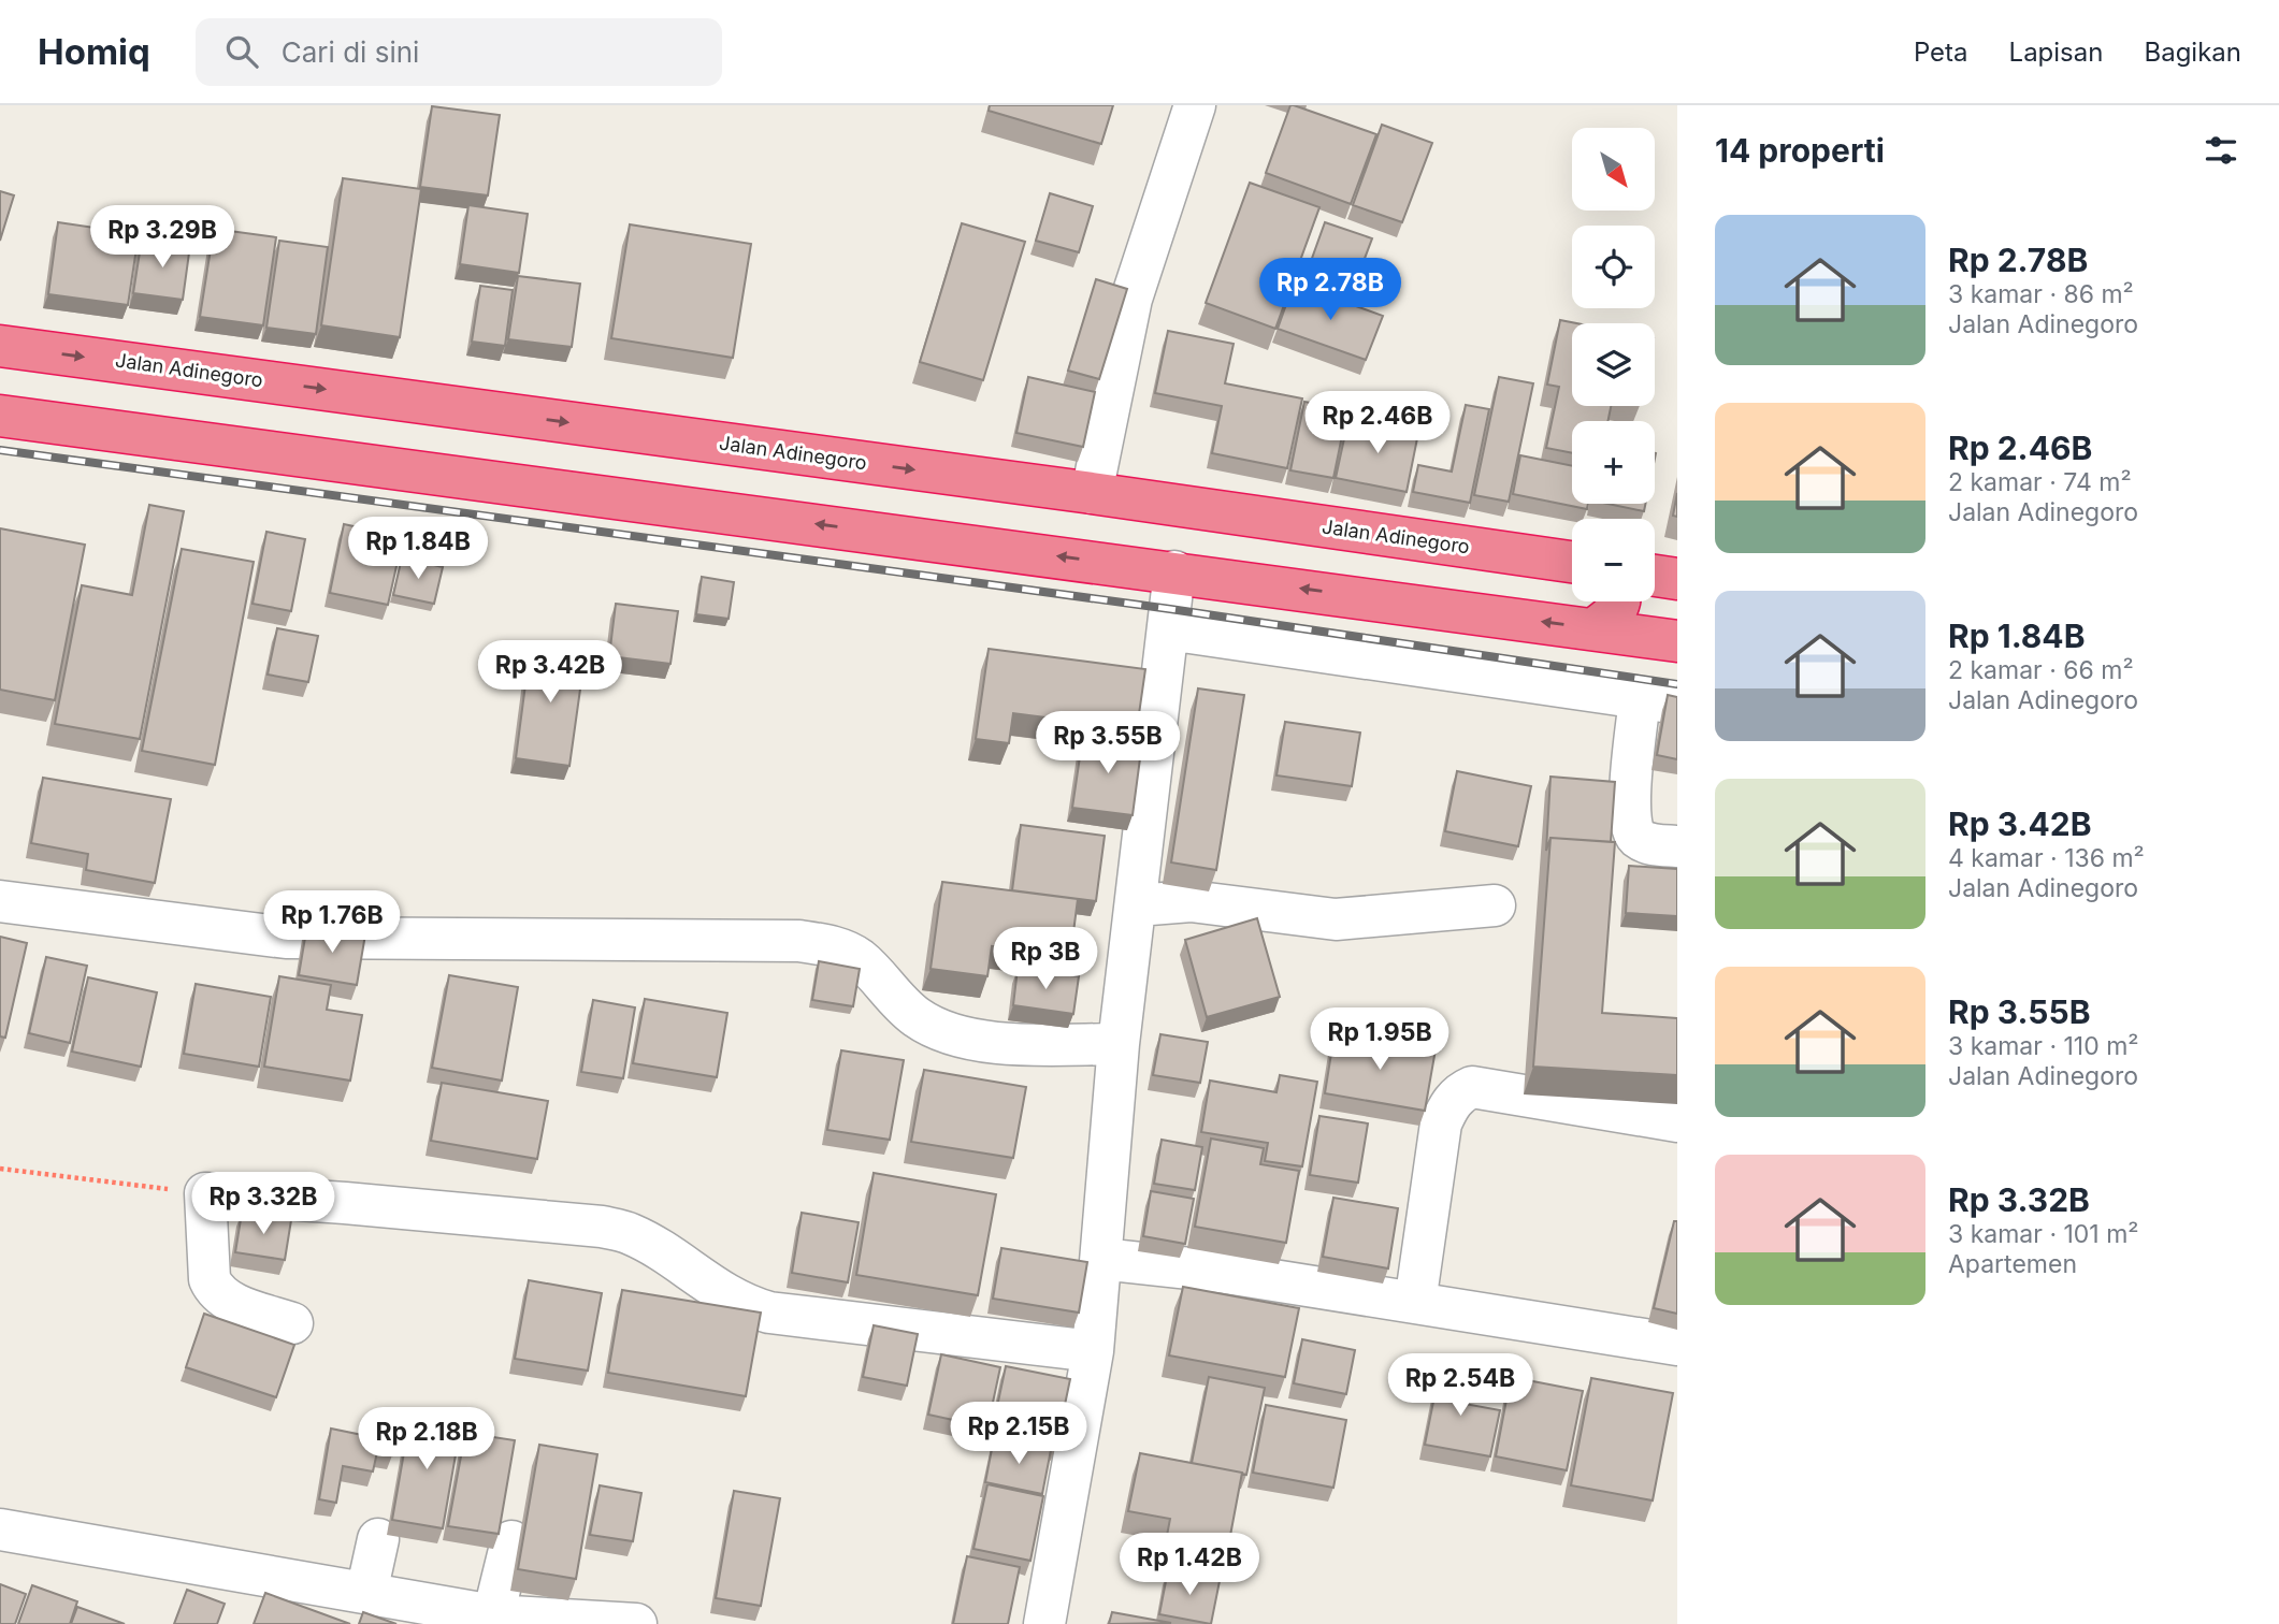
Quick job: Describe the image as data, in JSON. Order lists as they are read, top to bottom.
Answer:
{
  "streets": {
    "highway": ["Jalan Adinegoro"]
  },
  "north": "bottom right",
  "page": {
    "header": "Homiq",
    "search": "Cari di sini",
    "nav": ["Peta", "Lapisan", "Bagikan"],
    "heading": "14 properti",
    "map_buttons": ["+", "−"],
    "list": [
      {
        "name": "Rp 2.78B",
        "note": "3 kamar · 86 m² · Jalan Adinegoro"
      },
      {
        "name": "Rp 2.46B",
        "note": "2 kamar · 74 m² · Jalan Adinegoro"
      },
      {
        "name": "Rp 1.84B",
        "note": "2 kamar · 66 m² · Jalan Adinegoro"
      },
      {
        "name": "Rp 3.42B",
        "note": "4 kamar · 136 m² · Jalan Adinegoro"
      },
      {
        "name": "Rp 3.55B",
        "note": "3 kamar · 110 m² · Jalan Adinegoro"
      },
      {
        "name": "Rp 3.32B",
        "note": "3 kamar · 101 m² · Apartemen"
      }
    ],
    "price": [
      "Rp 3.29B",
      "Rp 2.78B",
      "Rp 2.46B",
      "Rp 1.84B",
      "Rp 3.42B",
      "Rp 3.55B",
      "Rp 1.76B",
      "Rp 3B",
      "Rp 1.95B",
      "Rp 3.32B",
      "Rp 2.54B",
      "Rp 2.15B",
      "Rp 2.18B",
      "Rp 1.42B"
    ]
  }
}
